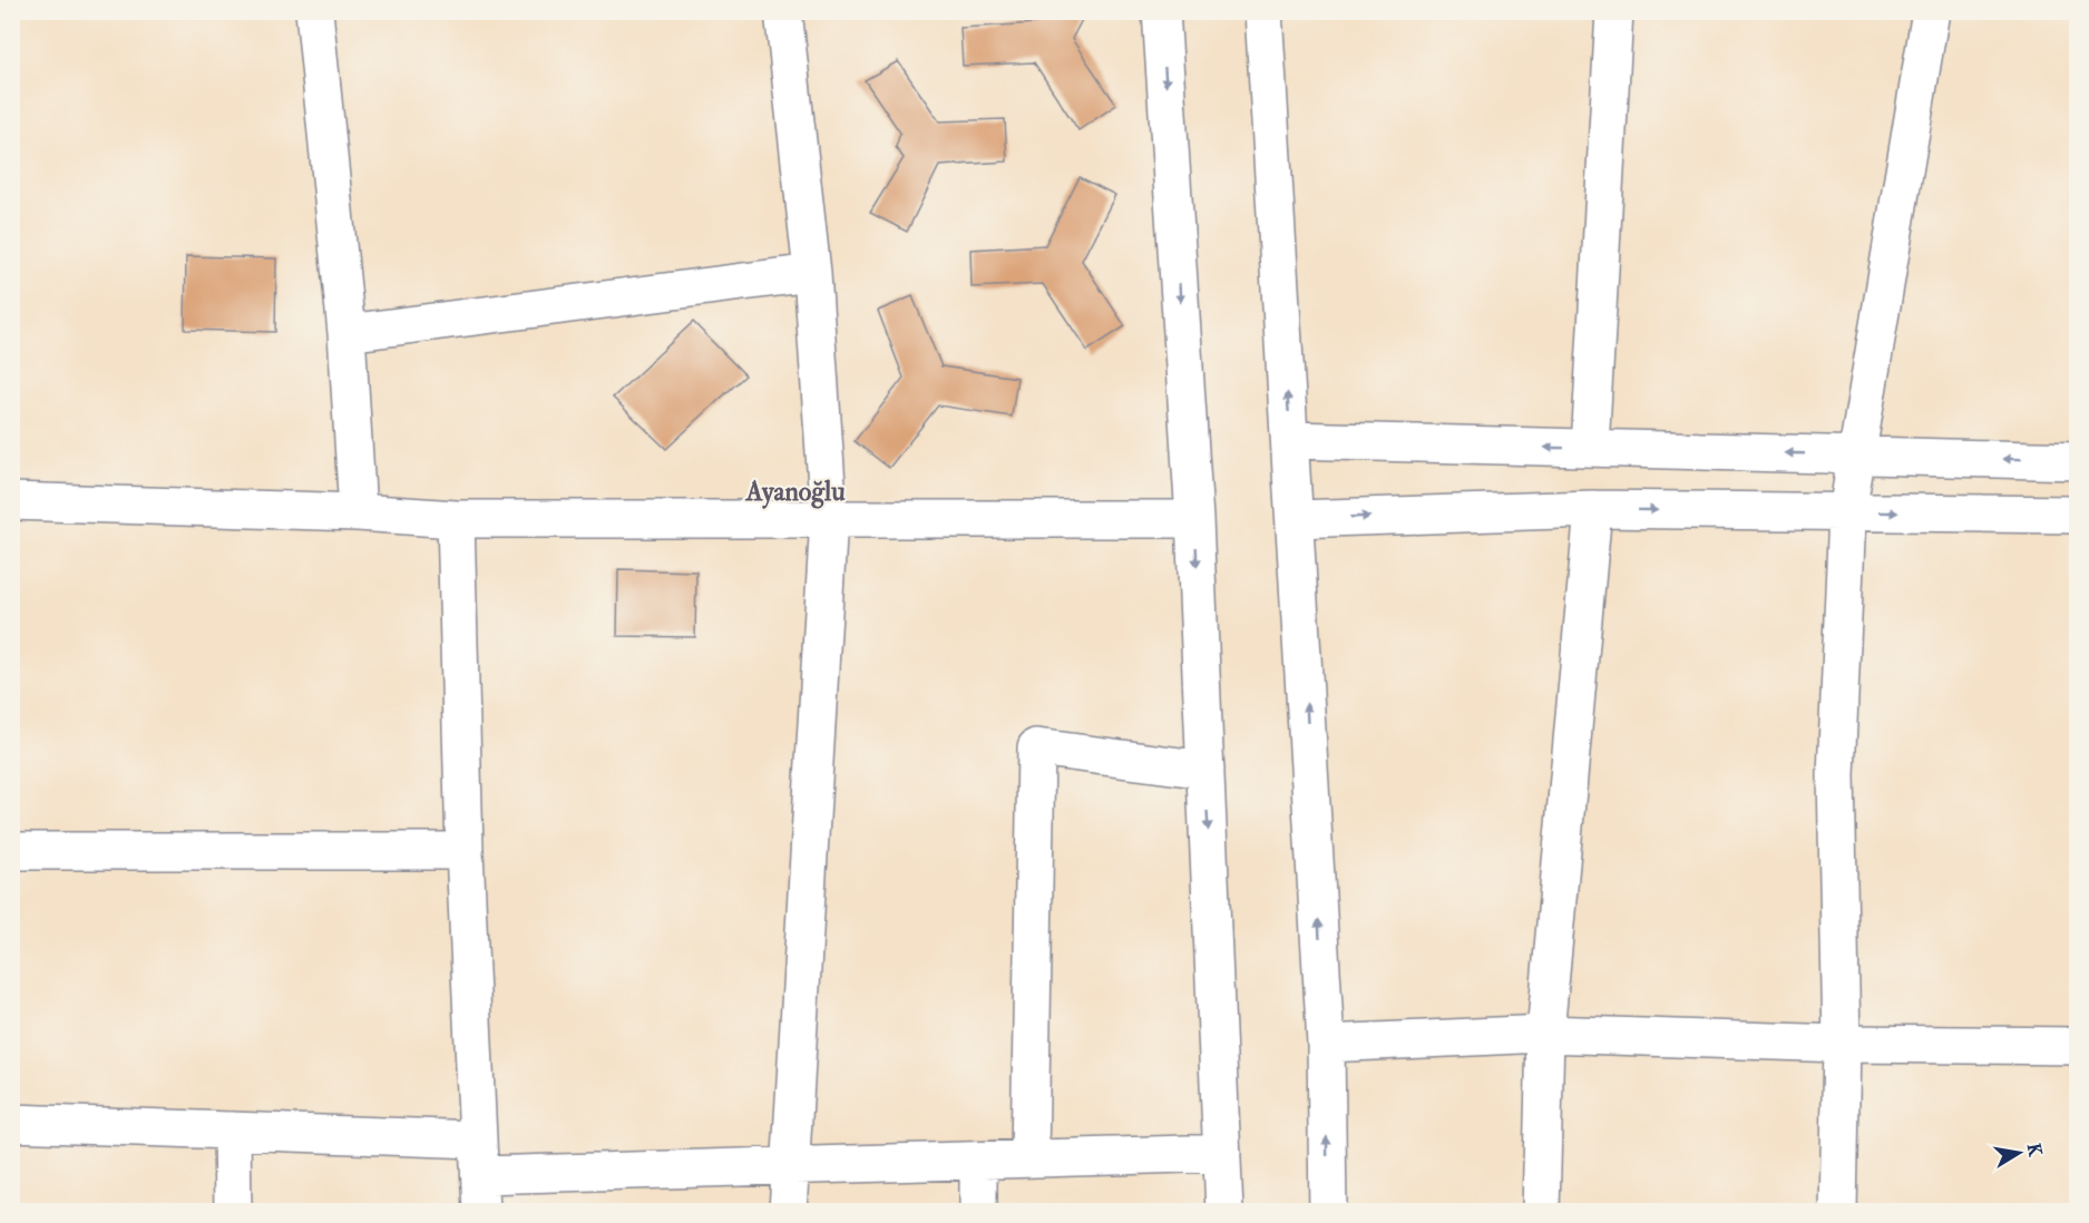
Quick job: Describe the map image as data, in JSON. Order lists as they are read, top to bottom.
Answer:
{
  "districts": ["Ayanoğlu"],
  "north": "right"
}
